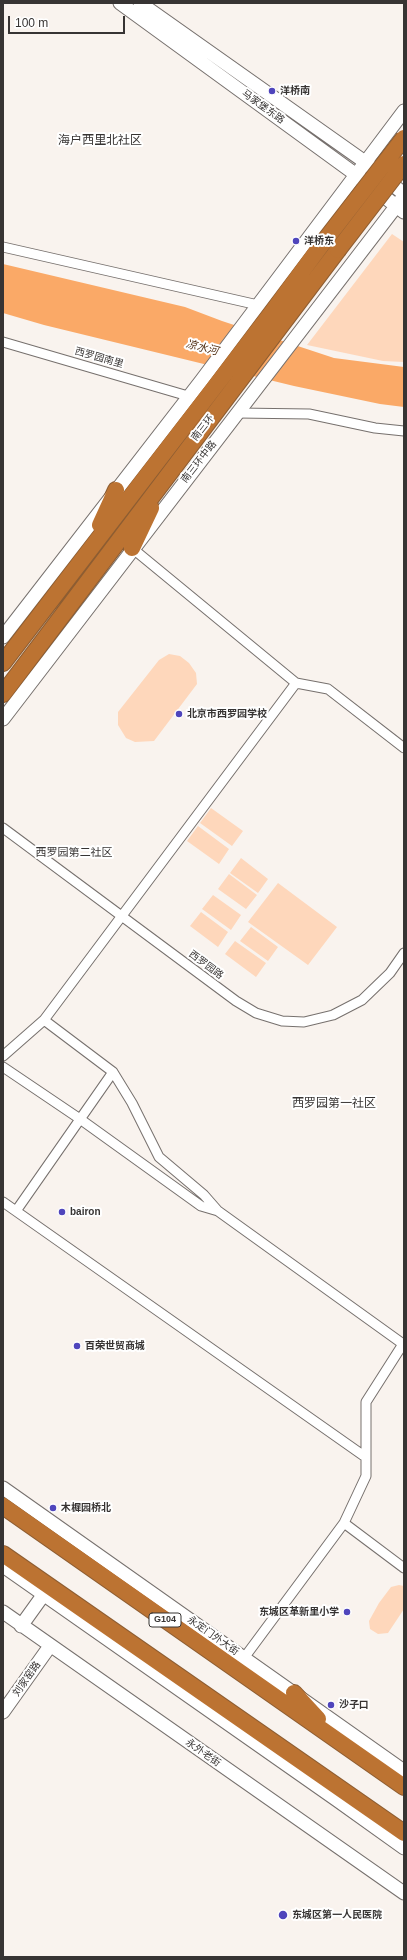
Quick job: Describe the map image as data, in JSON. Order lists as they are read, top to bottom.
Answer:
{
  "streets": {
    "highway": ["南三环", "G104", "永定门外大街"],
    "street": [
      "马家堡东路",
      "西罗园南里",
      "南三环中路",
      "西罗园路",
      "刘家窑路",
      "永外老街"
    ]
  },
  "crossings": [
    ["马家堡东路", "南三环中路"],
    ["刘家窑路", "永外老街"]
  ],
  "districts": ["海户西里北社区", "西罗园第二社区", "西罗园第一社区"],
  "water": ["凉水河"],
  "places": [
    "洋桥南",
    "洋桥东",
    "北京市西罗园学校",
    "bairon",
    "百荣世贸商城",
    "木樨园桥北",
    "东城区革新里小学",
    "沙子口",
    "东城区第一人民医院"
  ],
  "scale_bar": "100 m"
}
